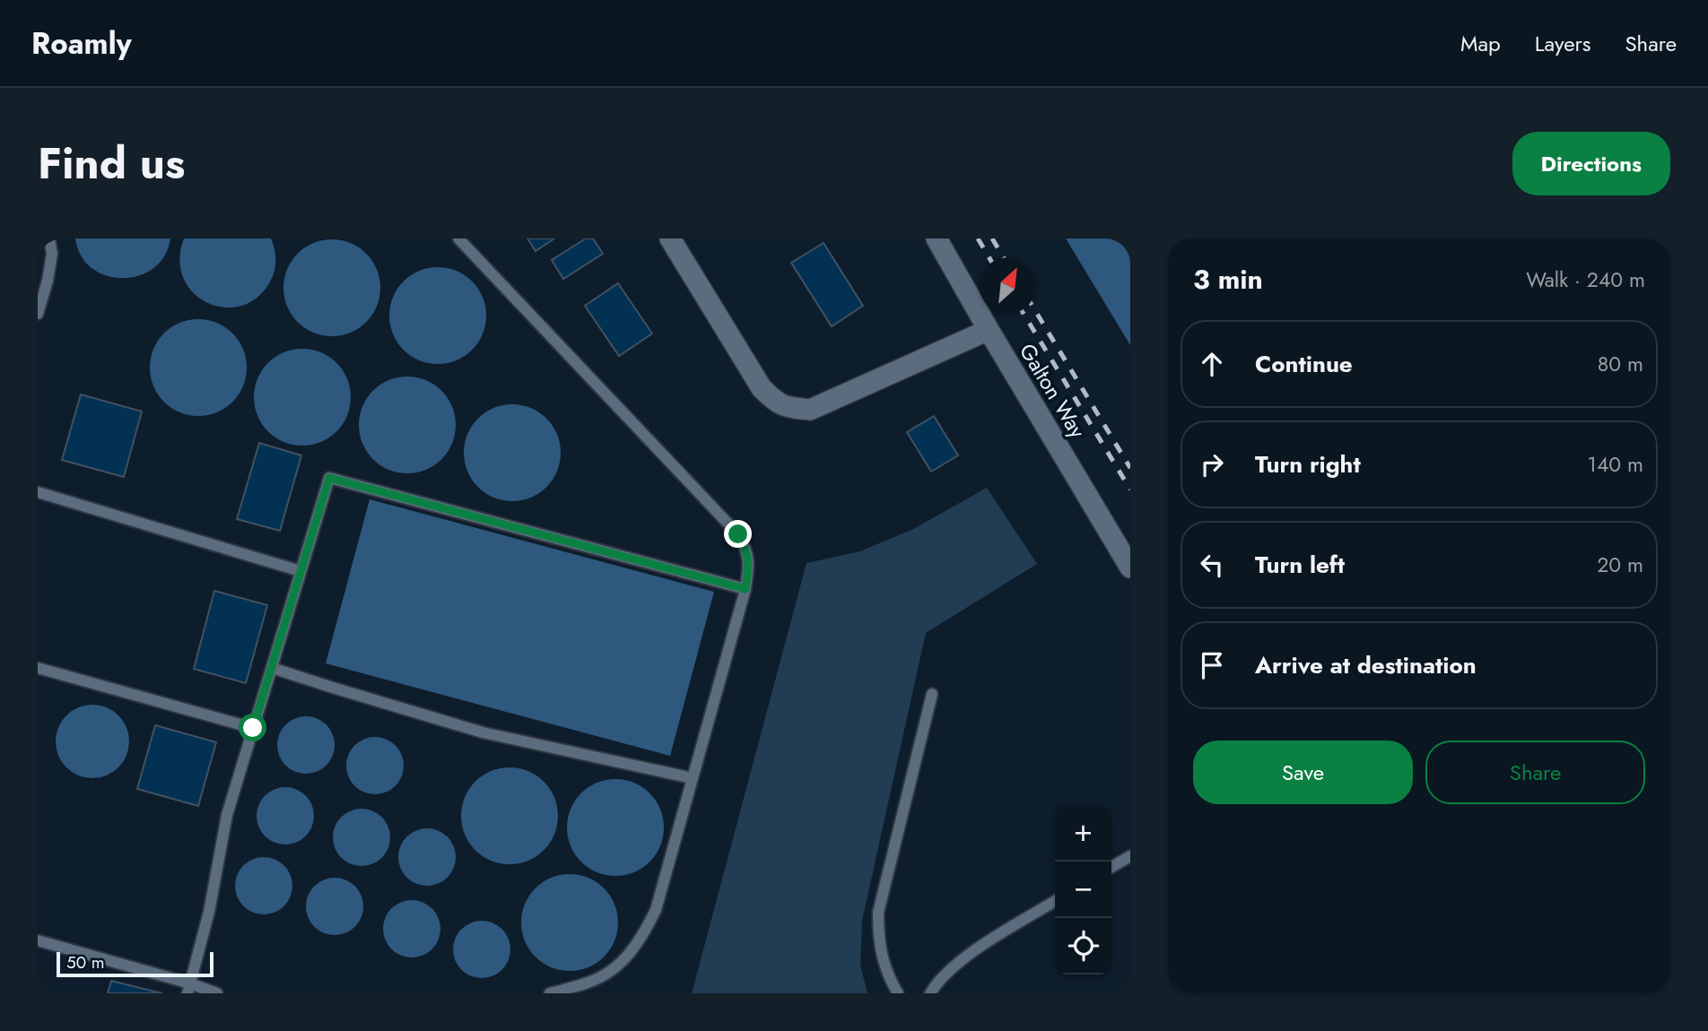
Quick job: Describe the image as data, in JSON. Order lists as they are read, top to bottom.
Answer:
{
  "streets": {
    "street": ["Galton Way"]
  },
  "scale_bar": "50 m",
  "north": "top right",
  "page": {
    "header": "Roamly",
    "nav": ["Map", "Layers", "Share"],
    "title": "Find us",
    "buttons": [
      "Directions",
      ["Save", "Share"]
    ],
    "heading": ["3 min", "Walk · 240 m"],
    "list": [
      ["Continue", "80 m"],
      ["Turn right", "140 m"],
      ["Turn left", "20 m"],
      "Arrive at destination"
    ],
    "map_buttons": ["+", "−"],
    "scale": "50 m"
  }
}
